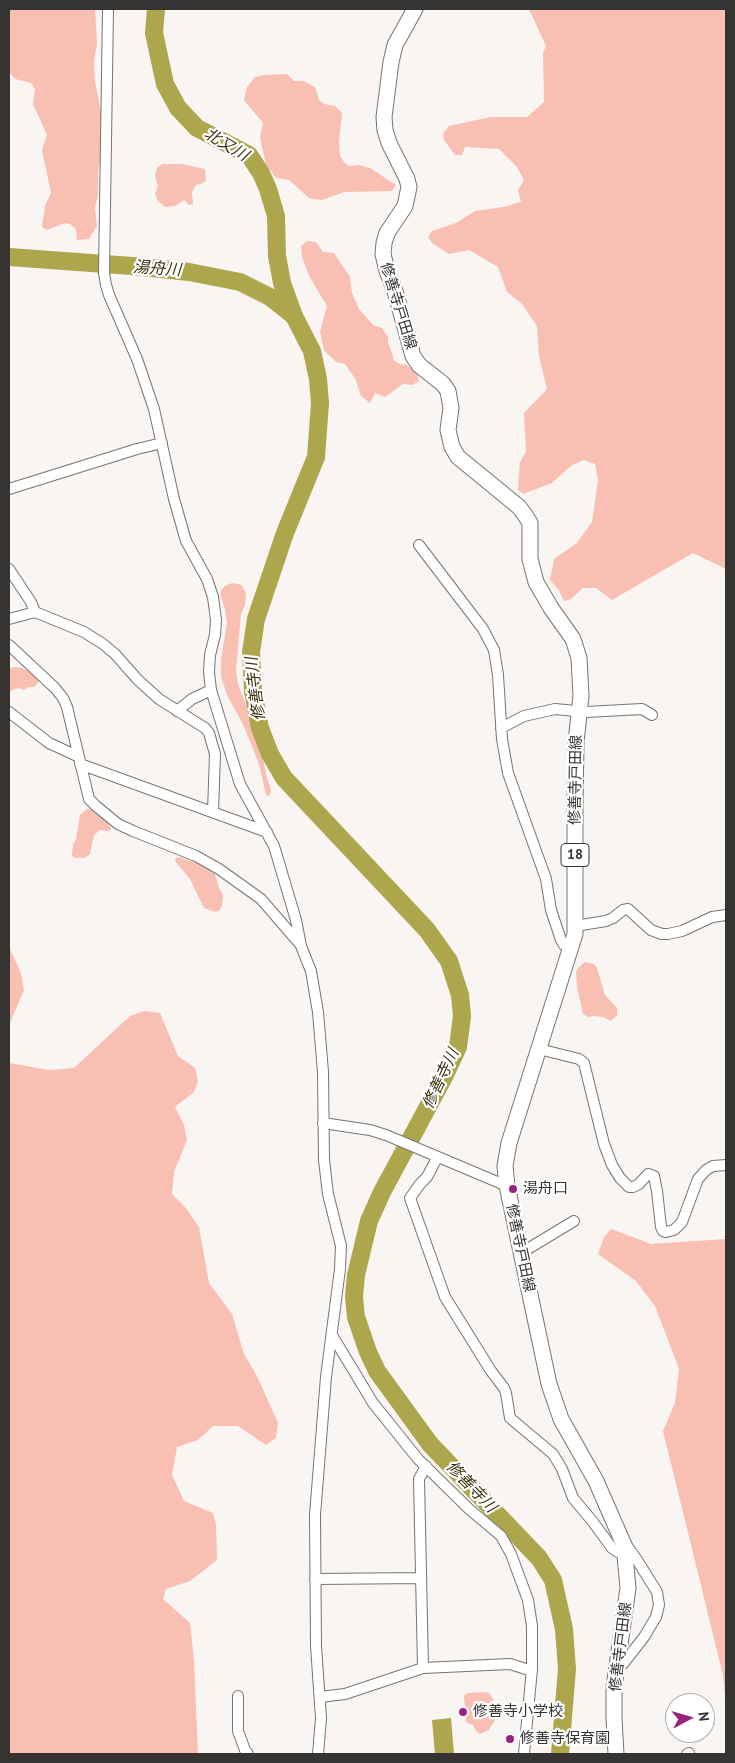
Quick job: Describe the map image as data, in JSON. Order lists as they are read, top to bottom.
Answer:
{
  "streets": {
    "main road": ["修善寺戸田線", "18"]
  },
  "water": ["北又川", "湯舟川", "修善寺川"],
  "places": ["湯舟口", "修善寺小学校", "修善寺保育園"],
  "north": "right"
}
